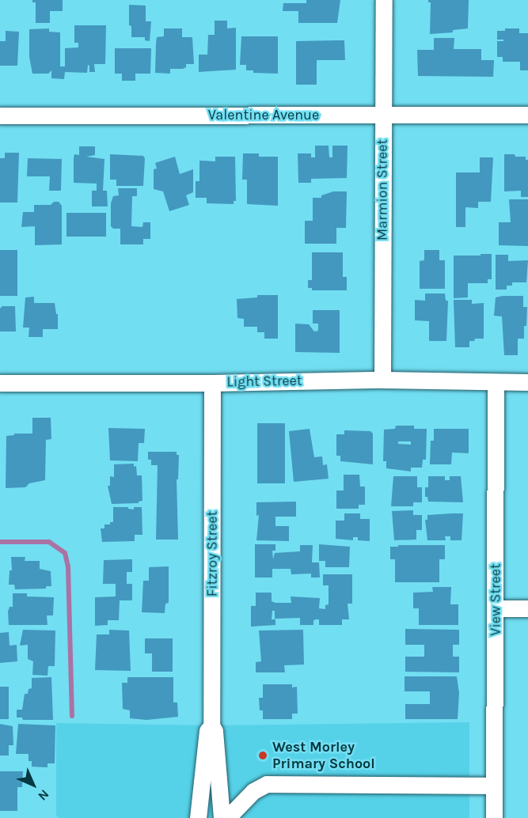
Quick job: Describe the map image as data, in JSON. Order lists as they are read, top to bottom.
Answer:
{
  "streets": {
    "street": [
      "Valentine Avenue",
      "Marmion Street",
      "Light Street",
      "Fitzroy Street",
      "View Street"
    ]
  },
  "crossings": [
    ["Valentine Avenue", "Marmion Street"],
    ["Marmion Street", "Light Street"],
    ["Light Street", "Fitzroy Street"],
    ["Light Street", "View Street"]
  ],
  "places": ["West Morley Primary School"],
  "north": "bottom right"
}
